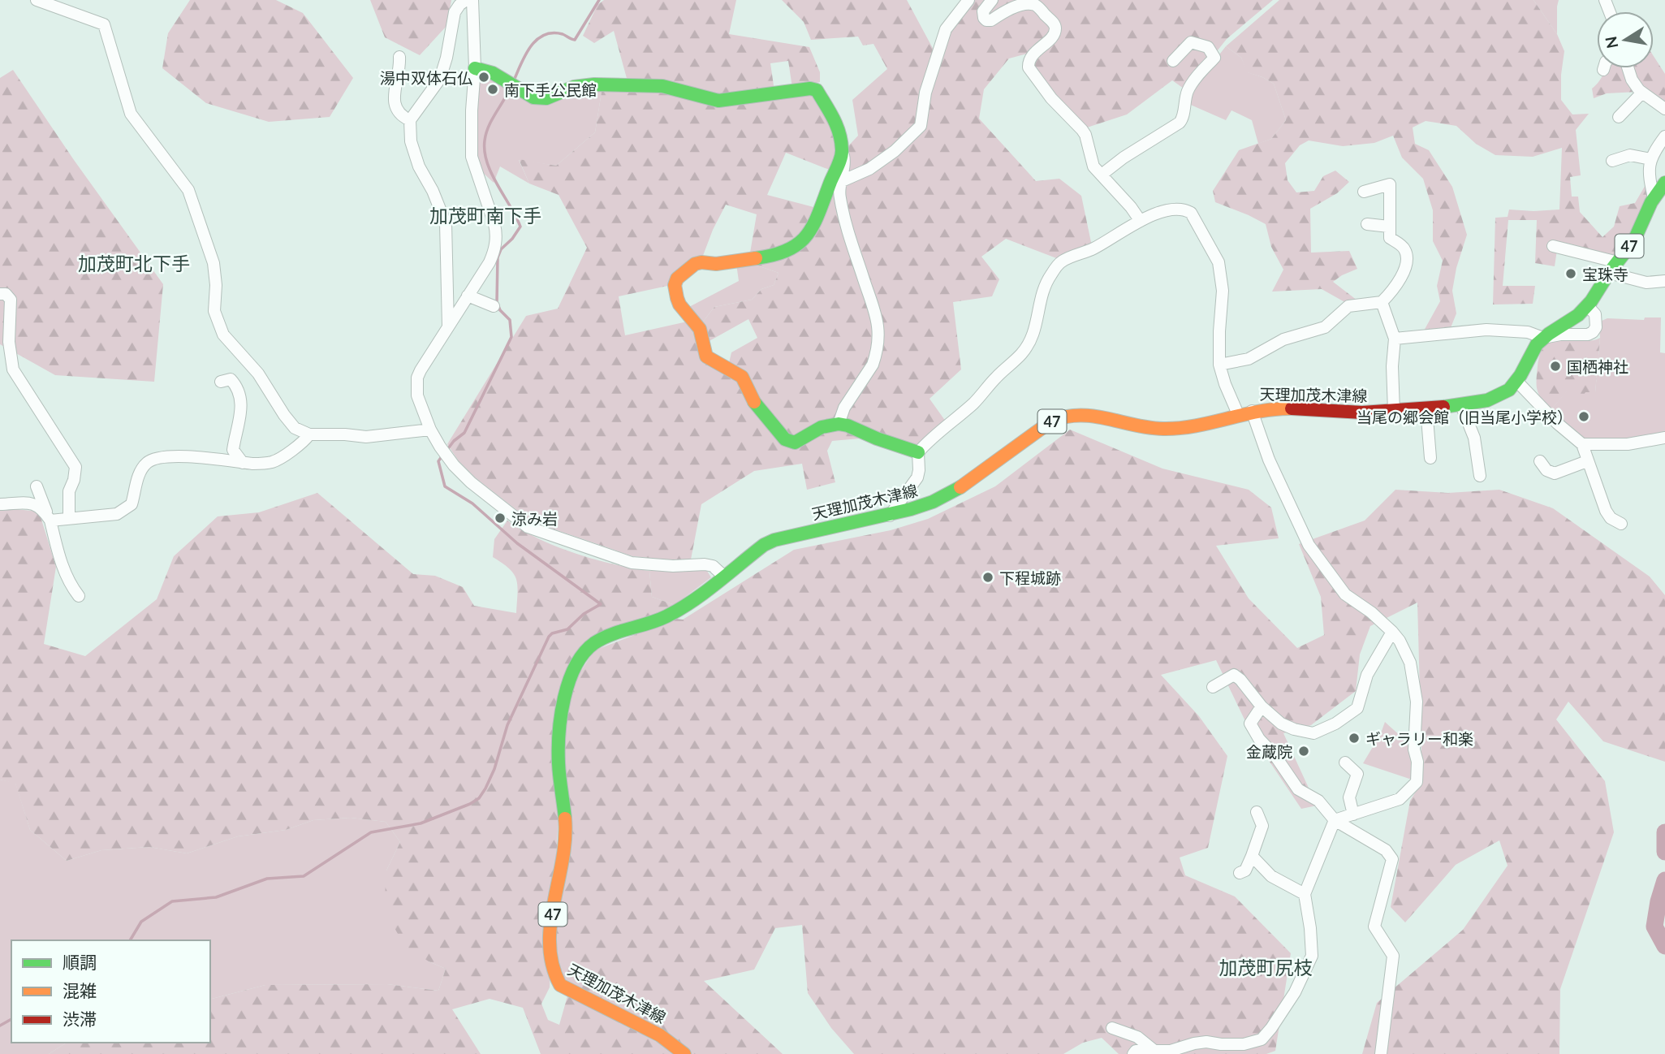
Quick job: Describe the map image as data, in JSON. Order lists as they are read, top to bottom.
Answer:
{
  "streets": {
    "main road": ["47", "天理加茂木津線"]
  },
  "districts": ["加茂町南下手", "加茂町北下手", "加茂町尻枝"],
  "places": [
    "湯中双体石仏",
    "南下手公民館",
    "宝珠寺",
    "国栖神社",
    "当尾の郷会館（旧当尾小学校）",
    "涼み岩",
    "下程城跡",
    "ギャラリー和楽",
    "金蔵院"
  ],
  "legend": ["順調", "混雑", "渋滞"],
  "north": "left"
}
